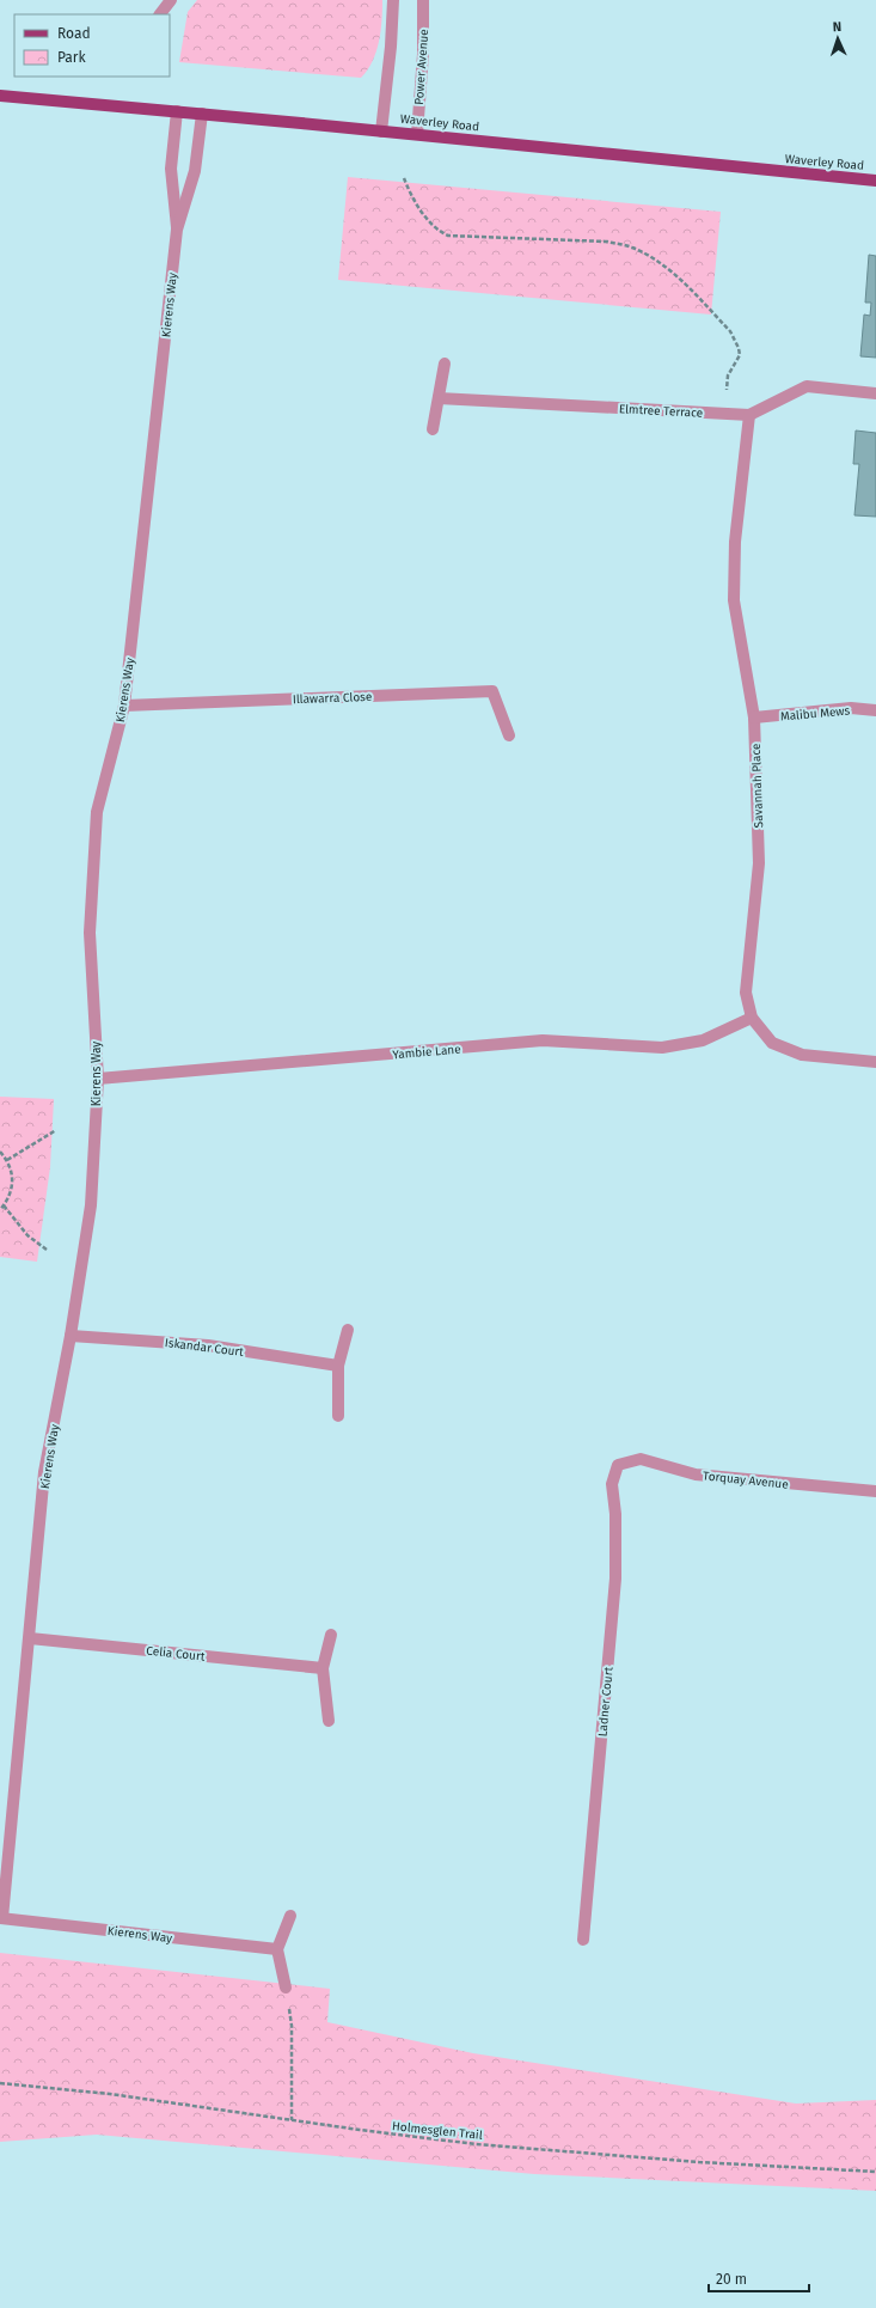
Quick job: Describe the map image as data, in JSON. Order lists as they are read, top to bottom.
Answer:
{
  "streets": {
    "main road": ["Waverley Road"],
    "street": [
      "Power Avenue",
      "Kierens Way",
      "Elmtree Terrace",
      "Illawarra Close",
      "Malibu Mews",
      "Savannah Place",
      "Yambie Lane",
      "Iskandar Court",
      "Torquay Avenue",
      "Celia Court",
      "Ladner Court"
    ],
    "path": ["Holmesglen Trail"]
  },
  "crossings": [
    ["Power Avenue", "Waverley Road"],
    ["Waverley Road", "Kierens Way"],
    ["Kierens Way", "Illawarra Close"],
    ["Kierens Way", "Yambie Lane"],
    ["Kierens Way", "Iskandar Court"],
    ["Kierens Way", "Celia Court"],
    ["Elmtree Terrace", "Savannah Place"],
    ["Malibu Mews", "Savannah Place"],
    ["Savannah Place", "Yambie Lane"],
    ["Torquay Avenue", "Ladner Court"]
  ],
  "legend": ["Road", "Park"],
  "scale_bar": "20 m",
  "north": "top"
}
